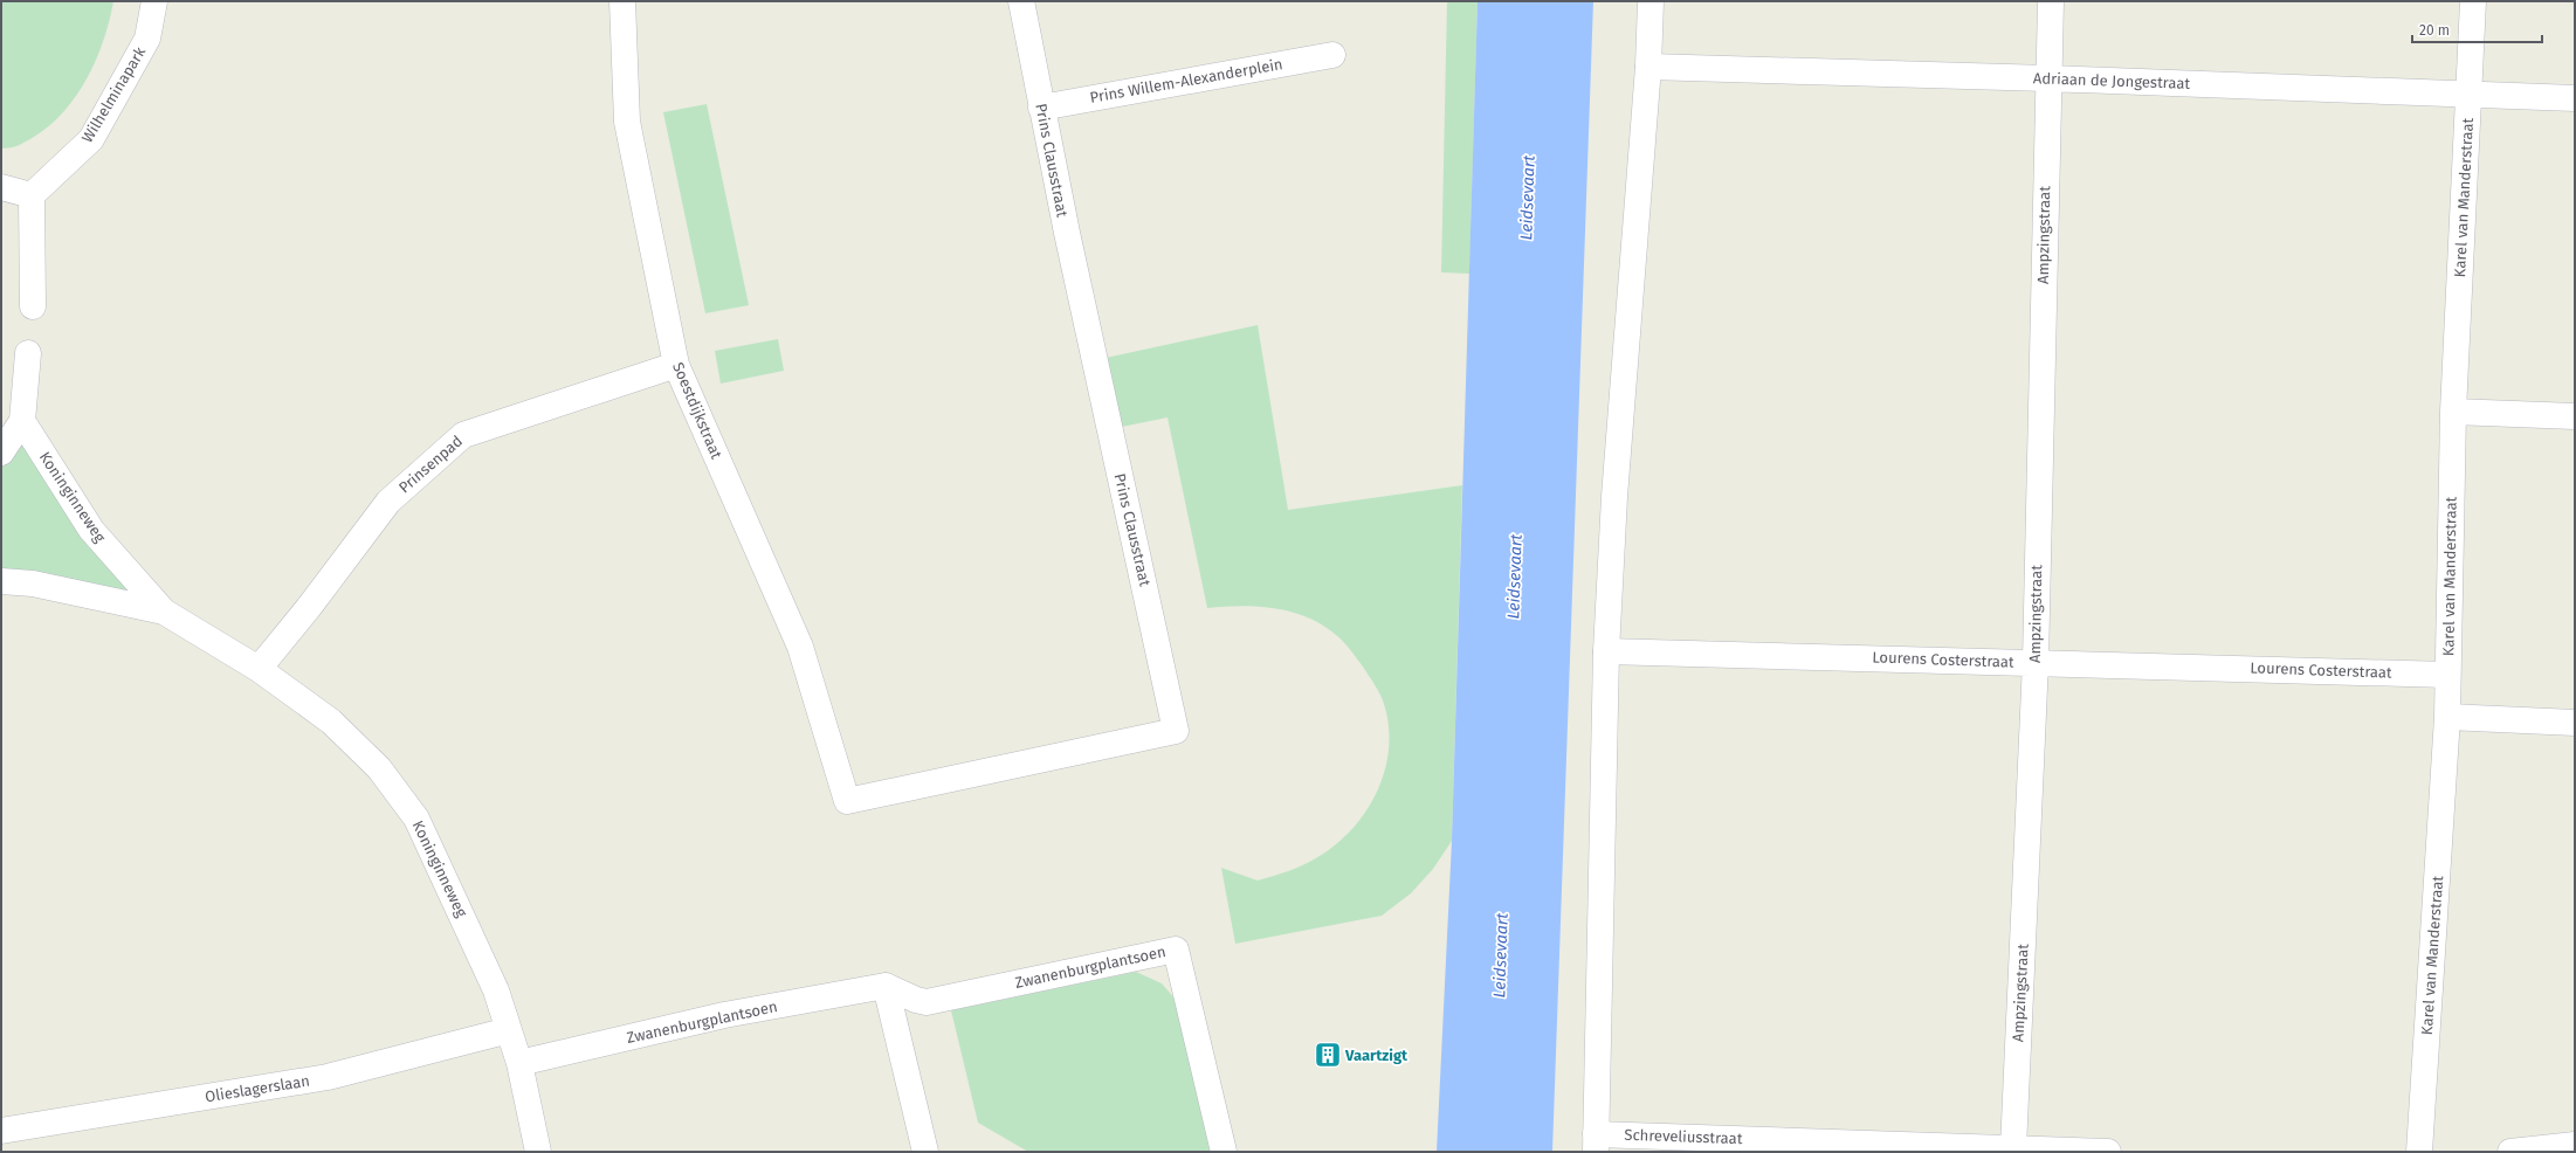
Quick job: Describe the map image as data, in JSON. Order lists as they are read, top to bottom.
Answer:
{
  "streets": {
    "street": [
      "Prins Willem-Alexanderplein",
      "Adriaan de Jongestraat",
      "Wilhelminapark",
      "Prins Clausstraat",
      "Karel van Manderstraat",
      "Ampzingstraat",
      "Soestdijkstraat",
      "Prinsenpad",
      "Koninginneweg",
      "Lourens Costerstraat",
      "Zwanenburgplantsoen",
      "Olieslagerslaan",
      "Schreveliusstraat"
    ]
  },
  "crossings": [
    ["Prins Willem-Alexanderplein", "Prins Clausstraat"],
    ["Adriaan de Jongestraat", "Karel van Manderstraat"],
    ["Adriaan de Jongestraat", "Ampzingstraat"],
    ["Prins Clausstraat", "Soestdijkstraat"],
    ["Karel van Manderstraat", "Lourens Costerstraat"],
    ["Ampzingstraat", "Lourens Costerstraat"],
    ["Ampzingstraat", "Schreveliusstraat"],
    ["Soestdijkstraat", "Prinsenpad"],
    ["Prinsenpad", "Koninginneweg"],
    ["Koninginneweg", "Zwanenburgplantsoen"],
    ["Koninginneweg", "Olieslagerslaan"]
  ],
  "water": ["Leidsevaart"],
  "places": {
    "building": ["Vaartzigt"]
  },
  "scale_bar": "20 m"
}
